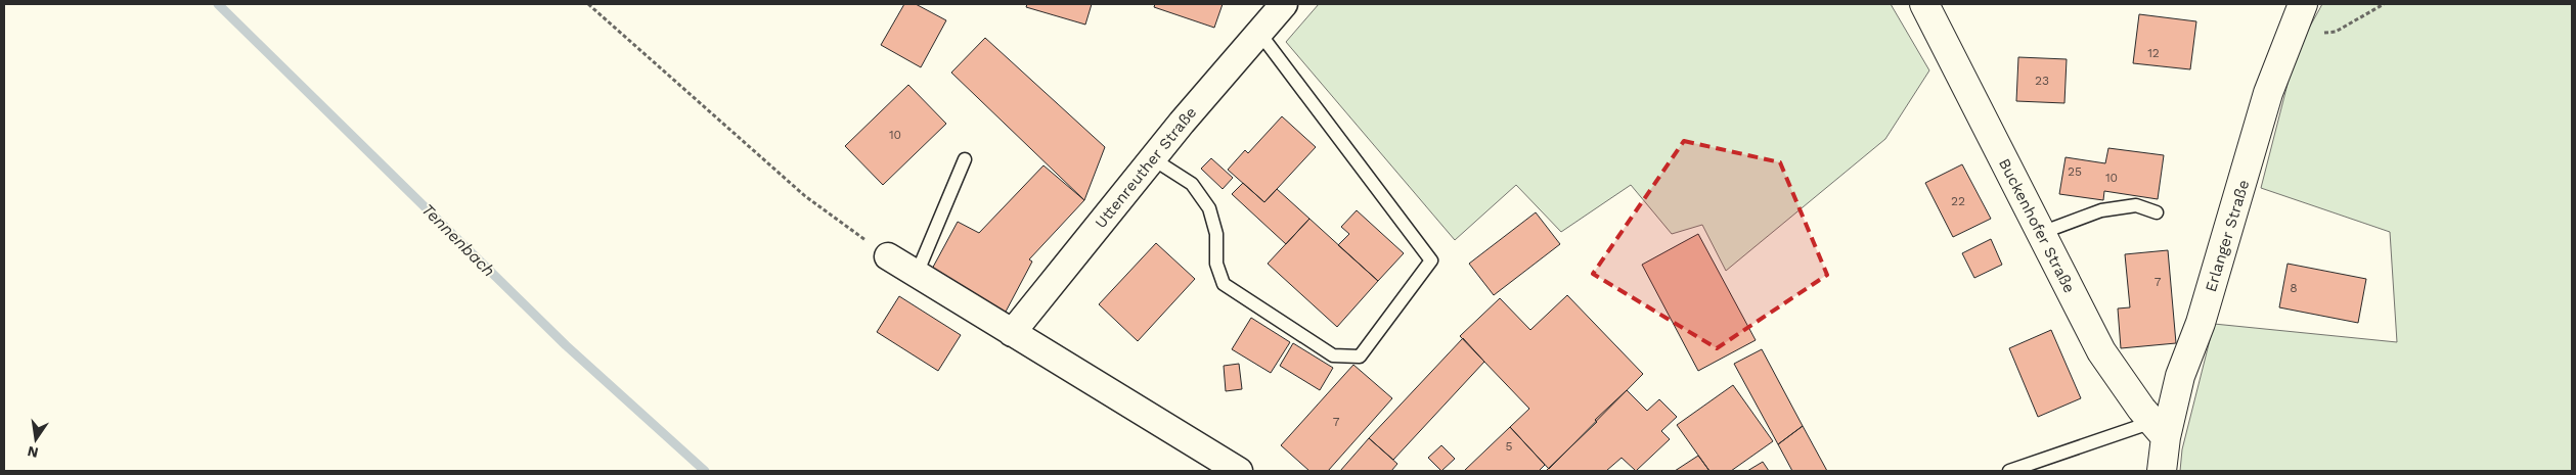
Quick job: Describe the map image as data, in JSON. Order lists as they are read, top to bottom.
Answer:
{
  "streets": {
    "main road": ["Buckenhofer Straße", "Erlanger Straße"],
    "street": ["Uttenreuther Straße"]
  },
  "crossings": [
    ["Buckenhofer Straße", "Erlanger Straße"]
  ],
  "water": ["Tennenbach"],
  "house_numbers": [
    "12",
    "23",
    "10",
    "25",
    "10",
    "22",
    "7",
    "8",
    "7",
    "5"
  ],
  "north": "bottom"
}
